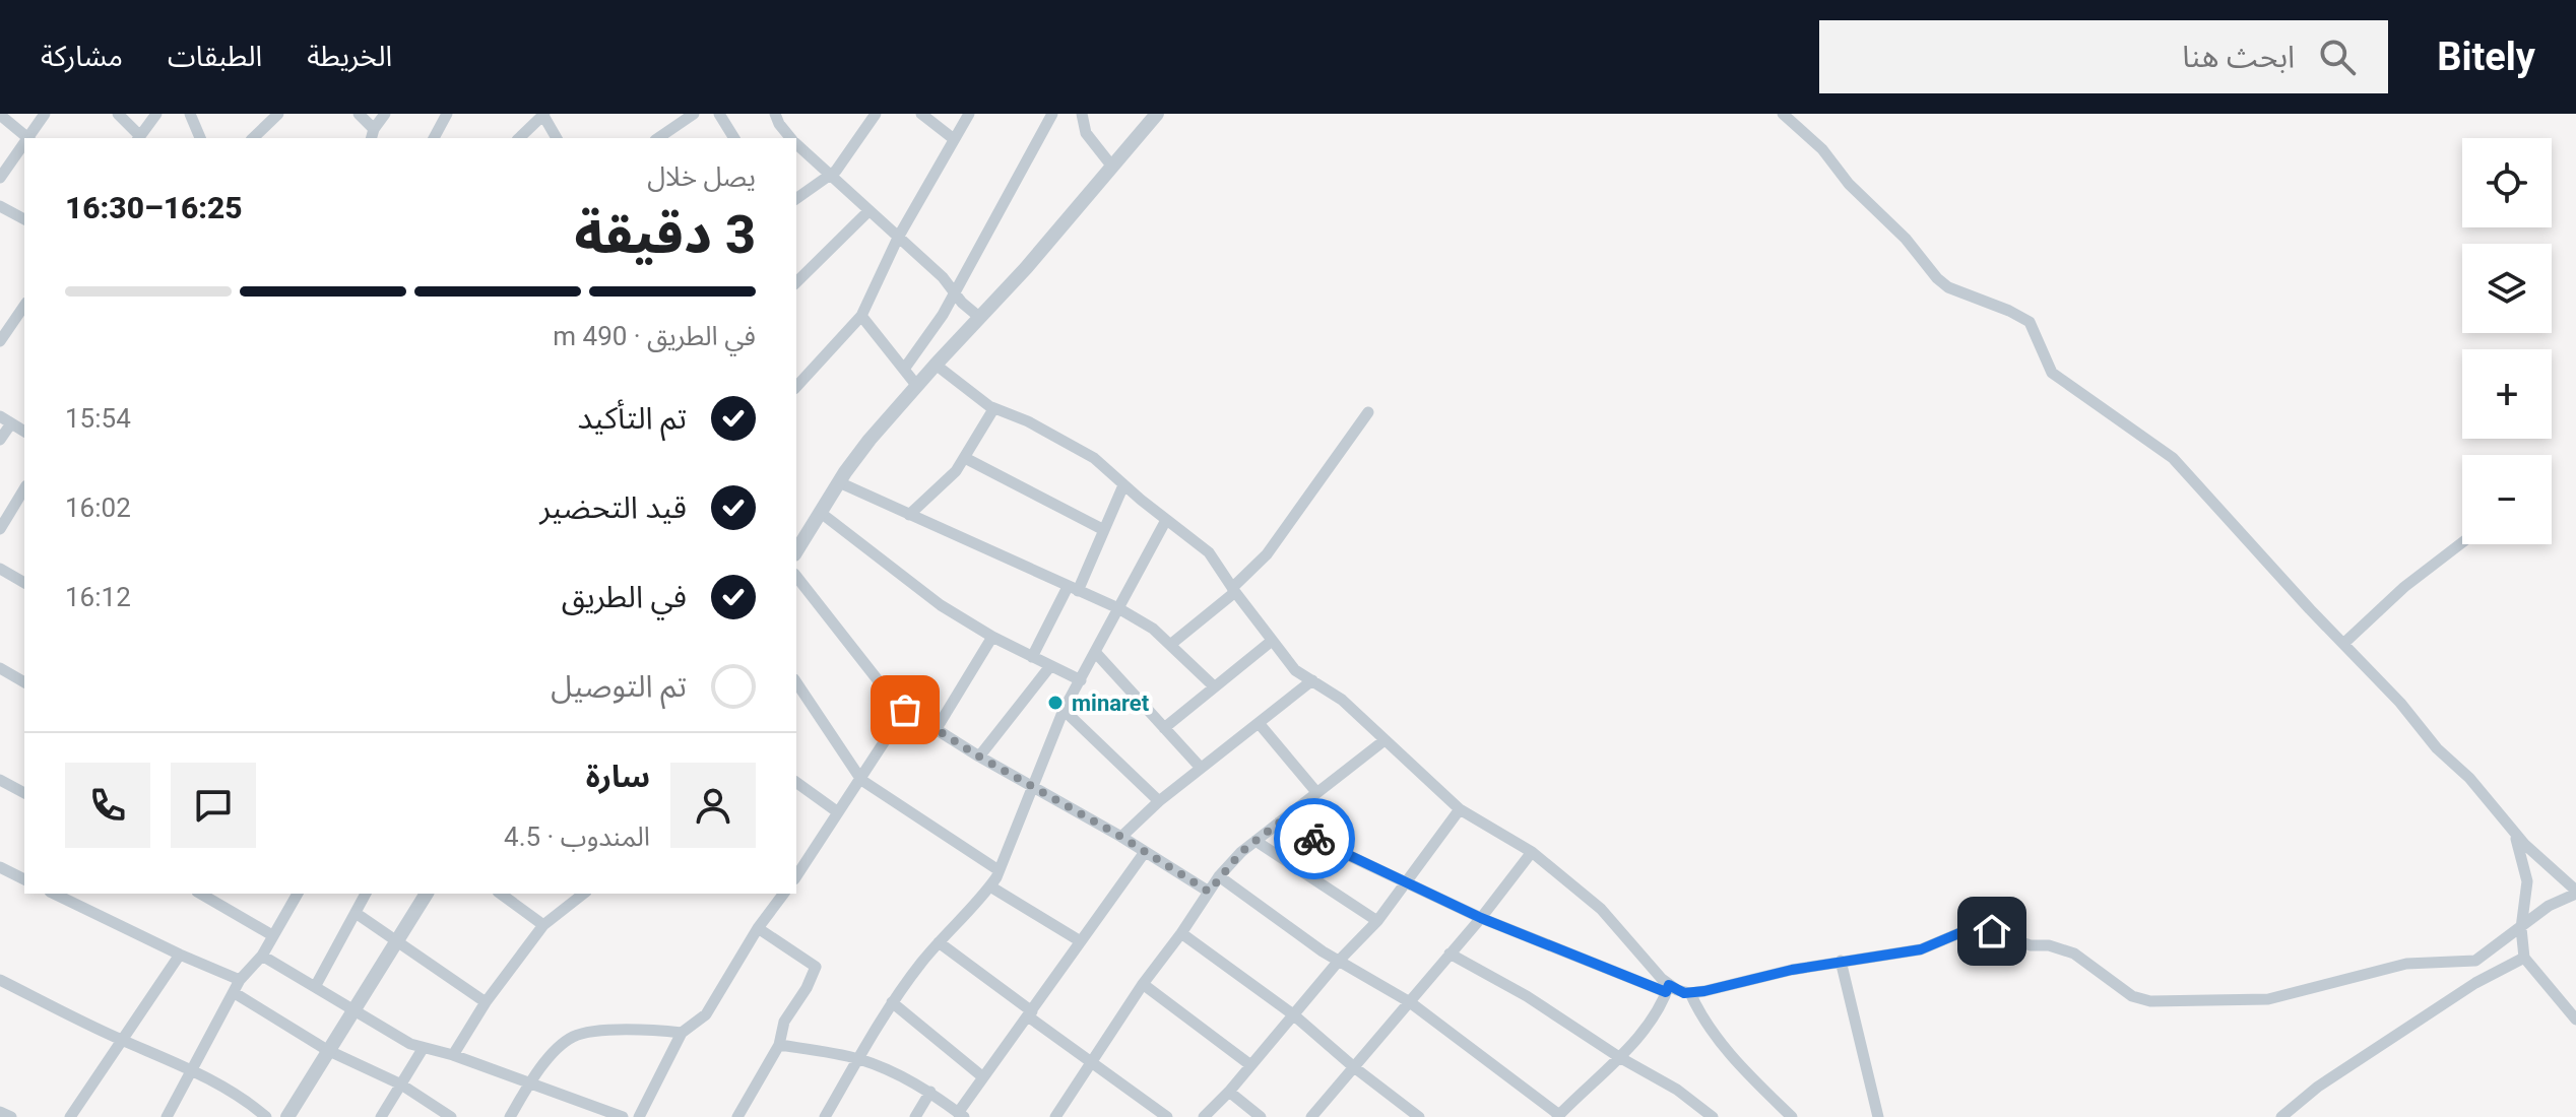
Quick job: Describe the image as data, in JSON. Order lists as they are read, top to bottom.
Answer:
{
  "places": ["minaret"],
  "page": {
    "header": "Bitely",
    "search": "ابحث هنا",
    "nav": ["الخريطة", "الطبقات", "مشاركة"],
    "map_buttons": ["+", "−"],
    "heading": ["3 دقيقة", "يصل خلال", "16:25–16:30"],
    "panel": ["سارة", "المندوب · 4.5"],
    "bar": "في الطريق · 490 m",
    "list": [
      ["تم التأكيد", "15:54"],
      ["قيد التحضير", "16:02"],
      ["في الطريق", "16:12"],
      "تم التوصيل"
    ]
  }
}
